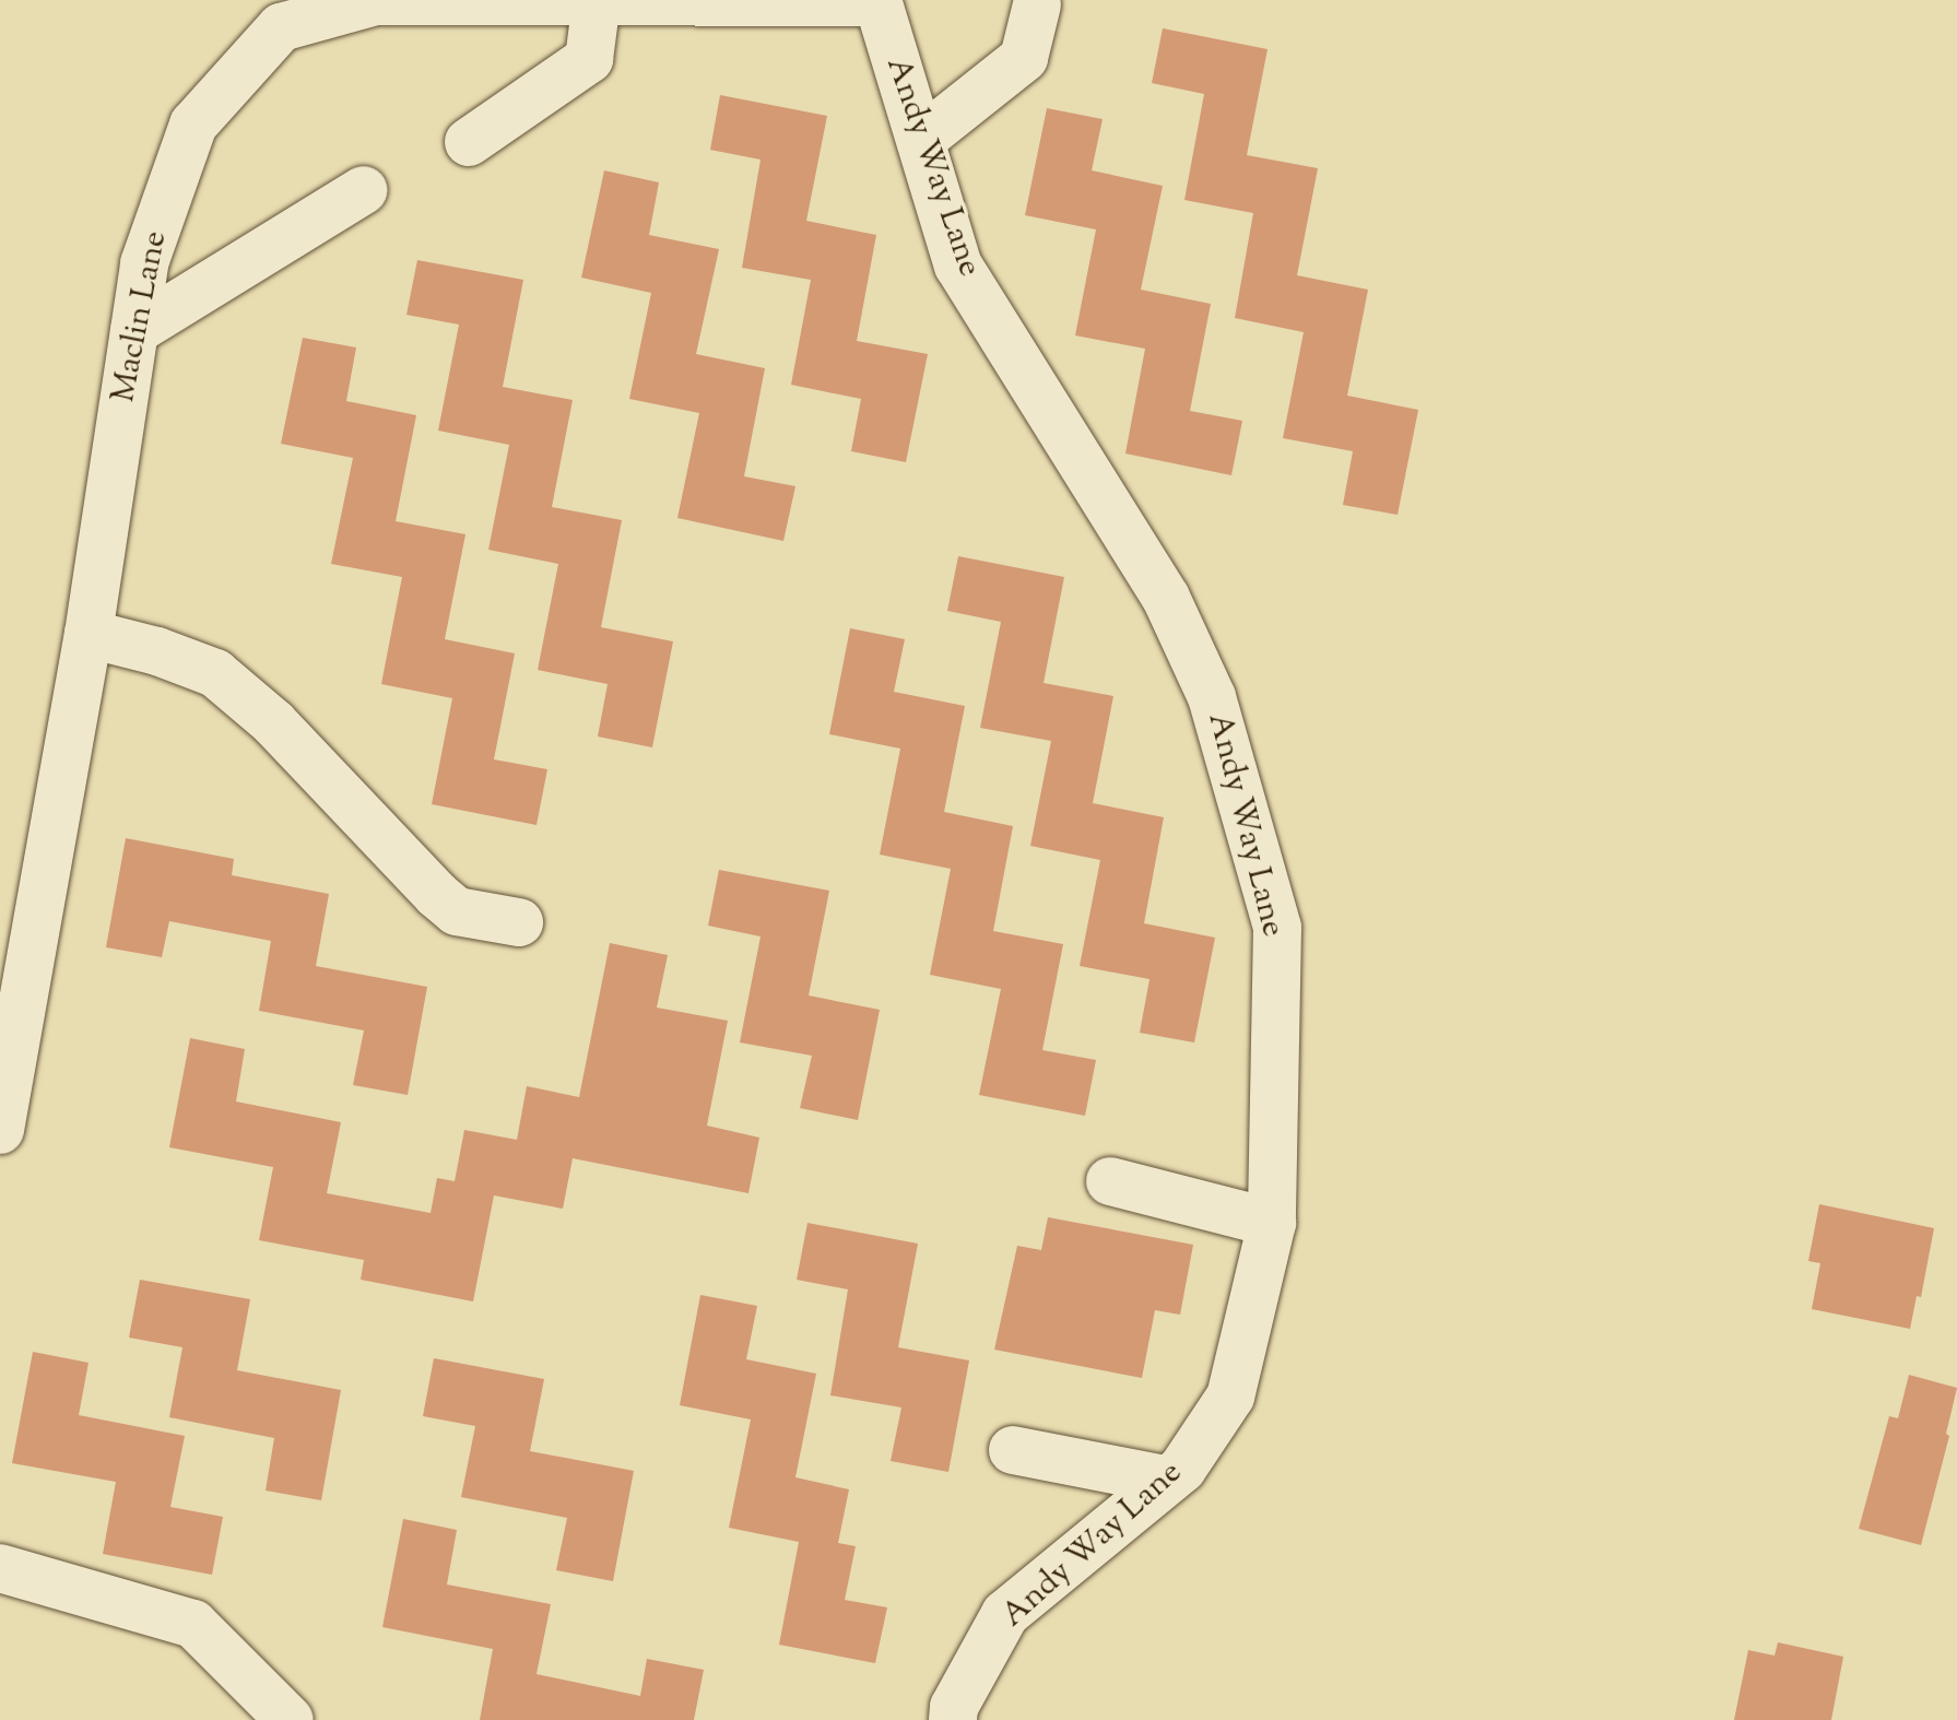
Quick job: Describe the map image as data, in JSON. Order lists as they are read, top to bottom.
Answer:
{
  "streets": {
    "street": ["Andy Way Lane", "Maclin Lane"]
  },
  "crossings": [
    ["Andy Way Lane", "Maclin Lane"]
  ]
}
